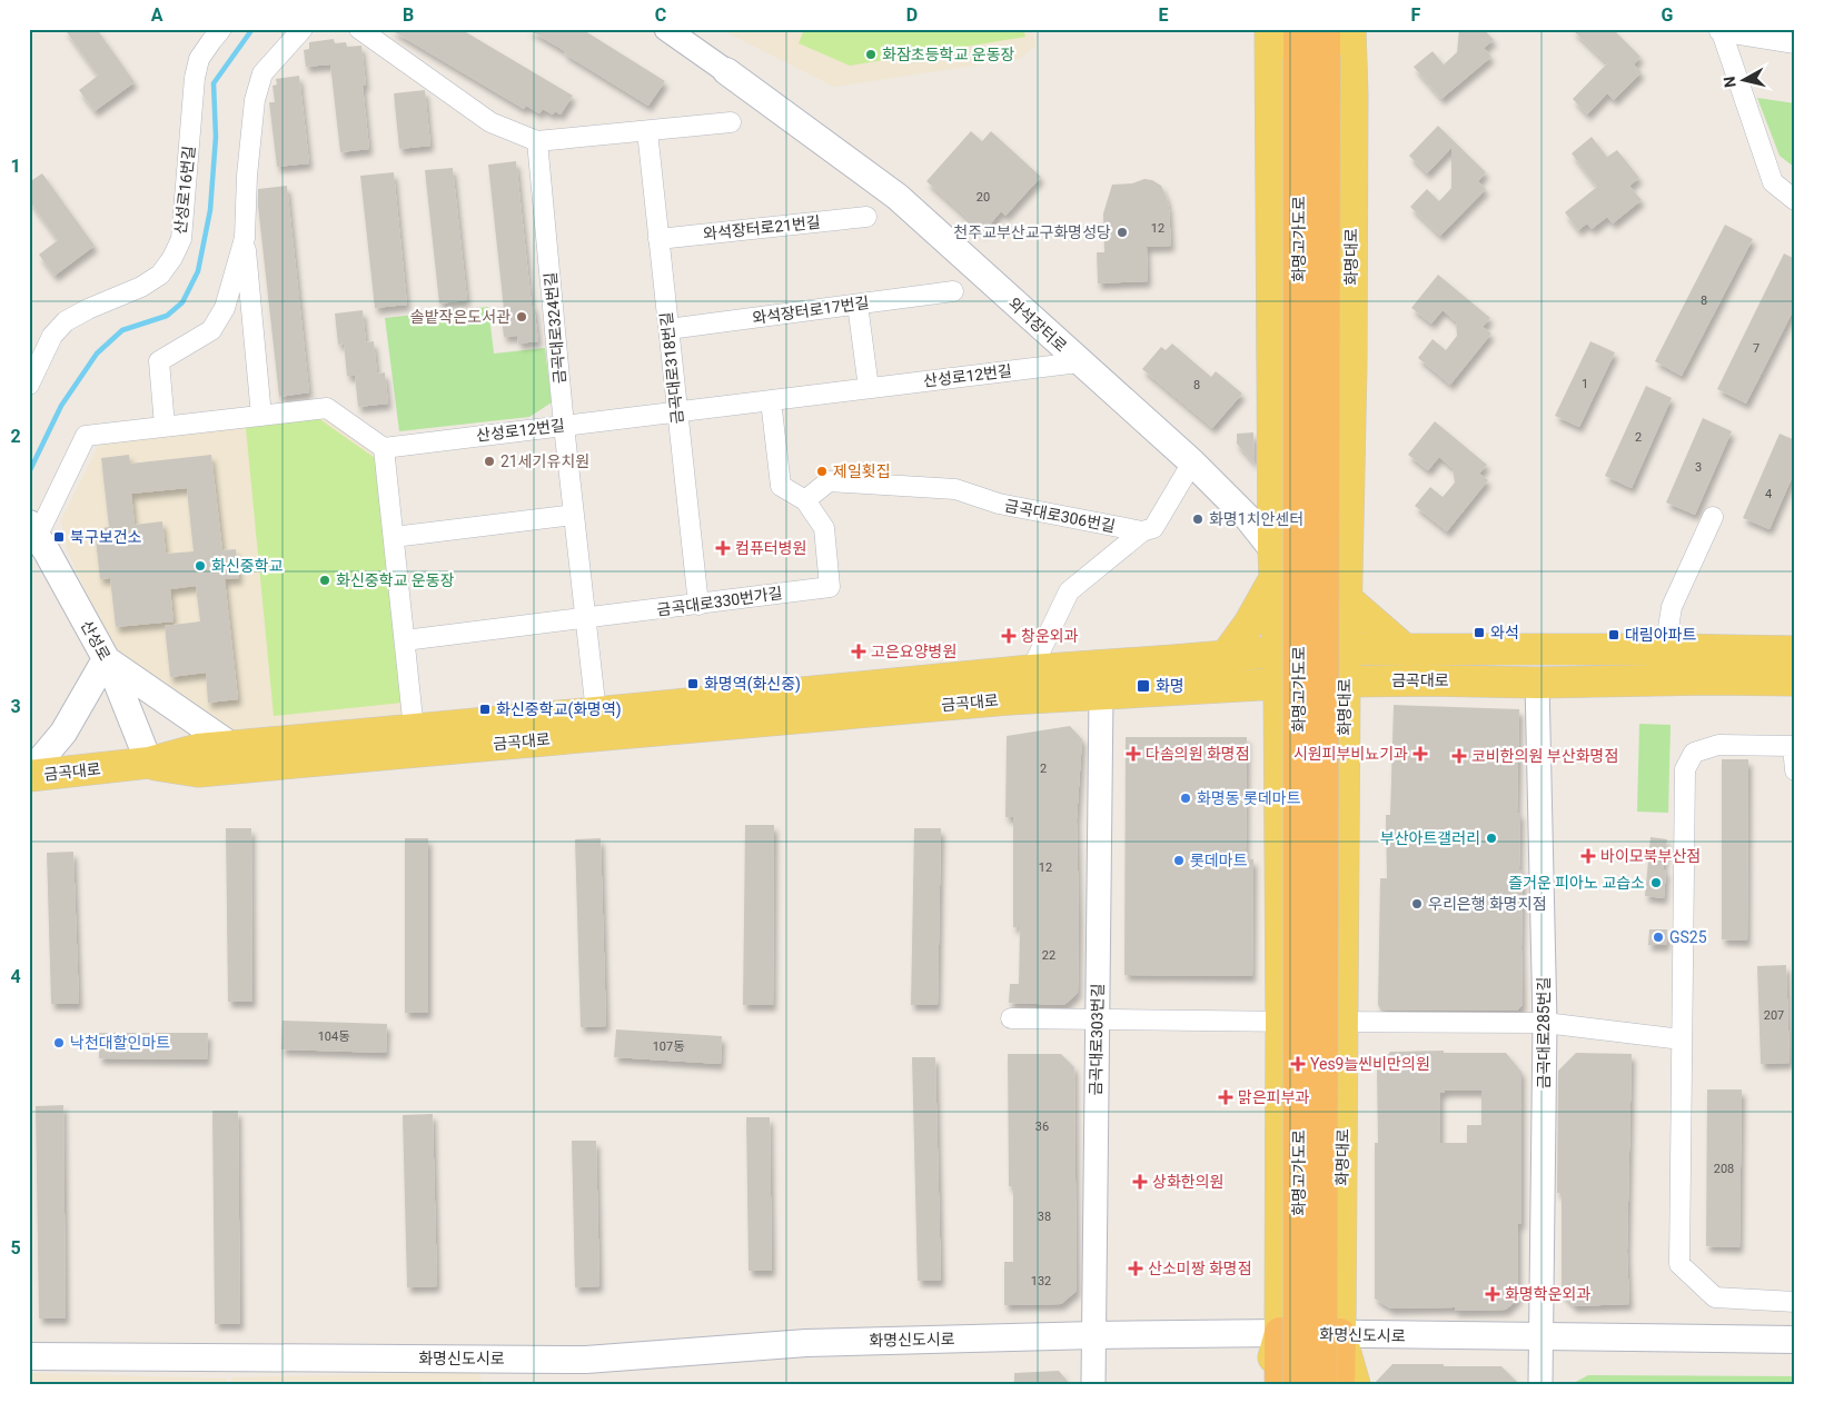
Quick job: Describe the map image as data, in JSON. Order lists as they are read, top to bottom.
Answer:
{
  "streets": {
    "highway": ["화명고가도로"],
    "main road": [
      "화명대로",
      "와석장터로",
      "산성로",
      "금곡대로",
      "화명신도시로"
    ],
    "street": [
      "산성로16번길",
      "와석장터로21번길",
      "와석장터로17번길",
      "금곡대로324번길",
      "금곡대로318번길",
      "산성로12번길",
      "금곡대로306번길",
      "금곡대로330번가길",
      "금곡대로285번길",
      "금곡대로303번길"
    ]
  },
  "crossings": [
    ["와석장터로21번길", "금곡대로318번길"],
    ["화명대로", "와석장터로"],
    ["화명대로", "금곡대로"],
    ["화명대로", "화명신도시로"],
    ["와석장터로17번길", "금곡대로318번길"],
    ["와석장터로", "산성로12번길"],
    ["와석장터로", "금곡대로"],
    ["금곡대로324번길", "산성로12번길"],
    ["금곡대로324번길", "금곡대로330번가길"],
    ["금곡대로324번길", "금곡대로"],
    ["금곡대로318번길", "산성로12번길"],
    ["금곡대로318번길", "금곡대로330번가길"],
    ["산성로12번길", "금곡대로330번가길"],
    ["금곡대로306번길", "금곡대로330번가길"],
    ["금곡대로306번길", "금곡대로"],
    ["산성로", "금곡대로"],
    ["금곡대로", "금곡대로285번길"],
    ["금곡대로", "금곡대로303번길"],
    ["금곡대로285번길", "화명신도시로"],
    ["금곡대로303번길", "화명신도시로"]
  ],
  "places": {
    "other": [
      "화잠초등학교 운동장",
      "천주교부산교구화명성당",
      "솔밭작은도서관",
      "21세기유치원",
      "제일횟집",
      "화명1치안센터",
      "화신중학교",
      "화신중학교 운동장",
      "화명동 롯데마트",
      "부산아트갤러리",
      "롯데마트",
      "즐거운 피아노 교습소",
      "우리은행 화명지점",
      "GS25",
      "낙천대할인마트"
    ],
    "transit": [
      "북구보건소",
      "와석",
      "대림아파트",
      "화명역(화신중)",
      "화명",
      "화신중학교(화명역)"
    ],
    "health": [
      "컴퓨터병원",
      "창운외과",
      "고은요양병원",
      "다솜의원 화명점",
      "시원피부비뇨기과",
      "코비한의원 부산화명점",
      "바이모북부산점",
      "Yes9늘씬비만의원",
      "맑은피부과",
      "상화한의원",
      "산소미짱 화명점",
      "화명학운외과"
    ]
  },
  "house_numbers": [
    "20",
    "12",
    "8",
    "7",
    "1",
    "8",
    "2",
    "3",
    "4",
    "2",
    "12",
    "22",
    "207",
    "104동",
    "107동",
    "36",
    "208",
    "38",
    "132"
  ],
  "north": "left",
  "grid": {
    "columns": [
      "A",
      "B",
      "C",
      "D",
      "E",
      "F",
      "G"
    ],
    "rows": [
      "1",
      "2",
      "3",
      "4",
      "5"
    ]
  }
}
